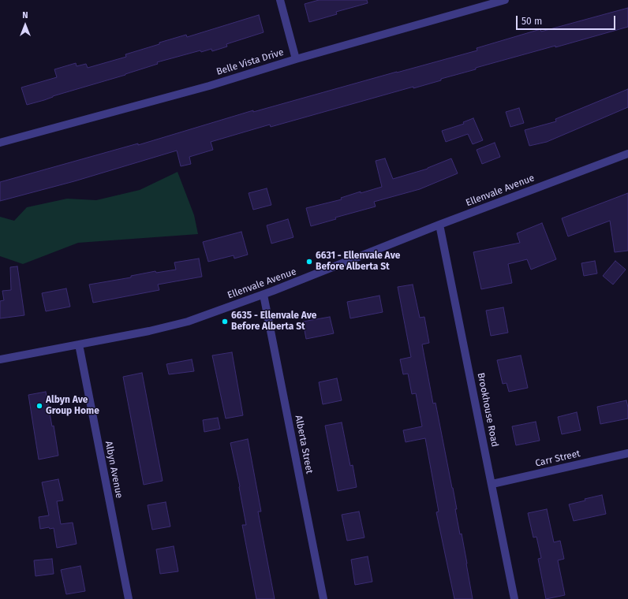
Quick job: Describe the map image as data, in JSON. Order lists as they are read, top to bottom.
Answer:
{
  "streets": {
    "street": [
      "Belle Vista Drive",
      "Ellenvale Avenue",
      "Brookhouse Road",
      "Alberta Street",
      "Carr Street",
      "Albyn Avenue"
    ]
  },
  "crossings": [
    ["Ellenvale Avenue", "Brookhouse Road"],
    ["Ellenvale Avenue", "Alberta Street"],
    ["Ellenvale Avenue", "Albyn Avenue"],
    ["Brookhouse Road", "Carr Street"]
  ],
  "places": ["6631 - Ellenvale Ave Before Alberta St", "6635 - Ellenvale Ave Before Alberta St", "Albyn Ave Group Home"],
  "scale_bar": "50 m",
  "north": "top"
}
